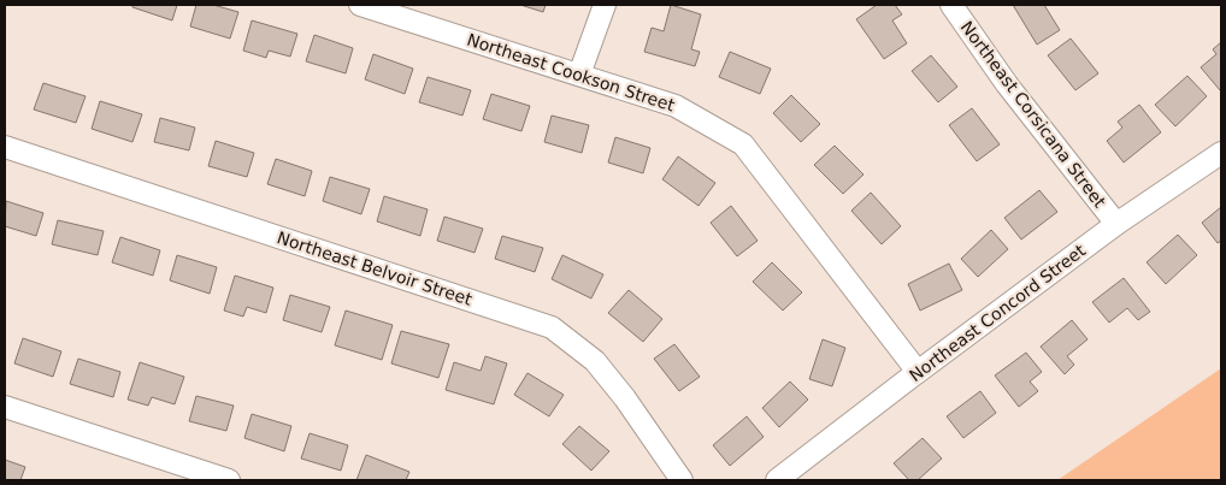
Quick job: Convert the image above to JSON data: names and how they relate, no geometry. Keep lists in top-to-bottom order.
{
  "streets": {
    "street": [
      "Northeast Cookson Street",
      "Northeast Corsicana Street",
      "Northeast Belvoir Street",
      "Northeast Concord Street"
    ]
  },
  "crossings": [
    ["Northeast Cookson Street", "Northeast Concord Street"],
    ["Northeast Corsicana Street", "Northeast Concord Street"]
  ]
}
